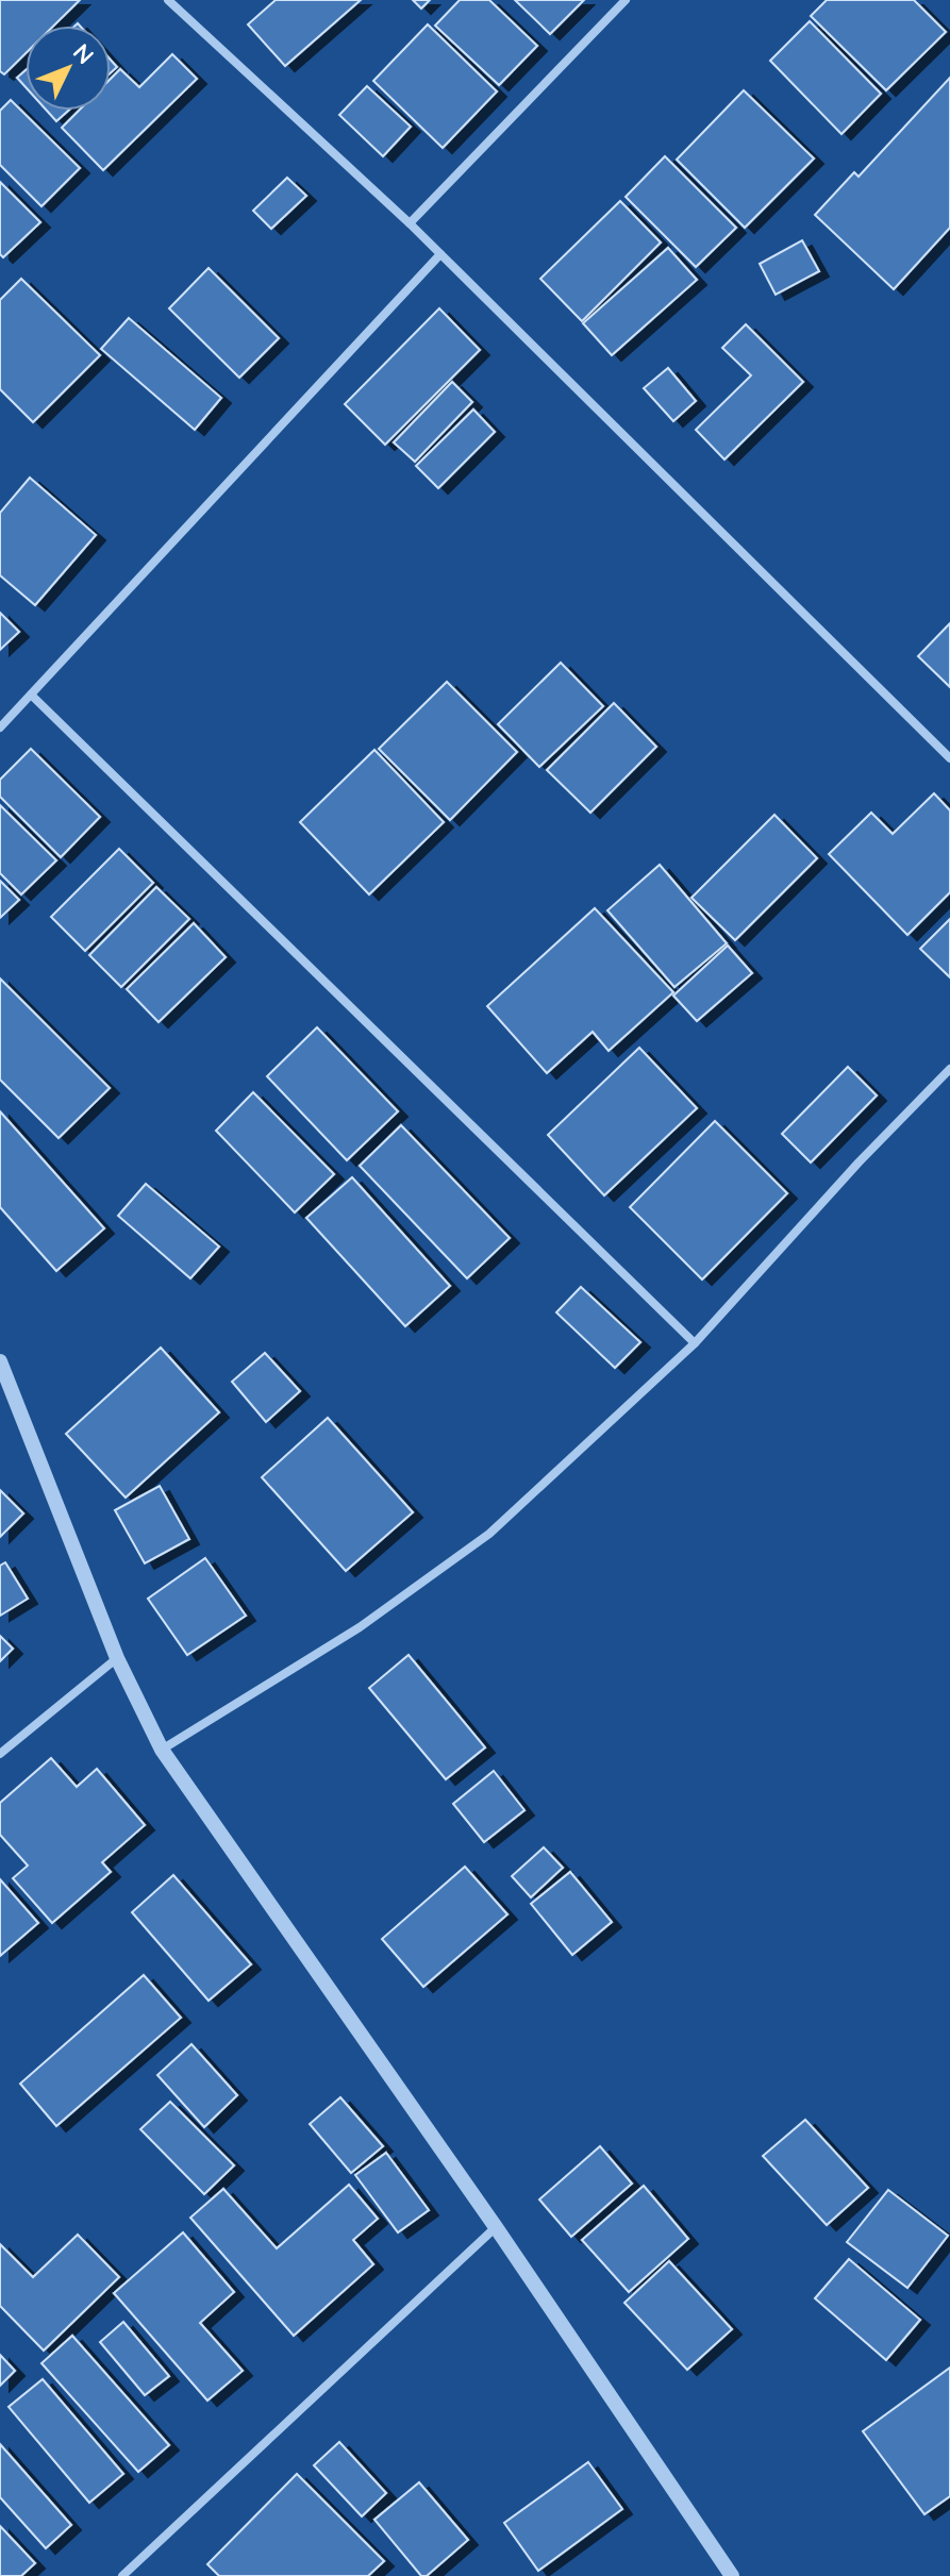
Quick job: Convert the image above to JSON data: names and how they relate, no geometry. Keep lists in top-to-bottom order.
{
  "north": "top right"
}
